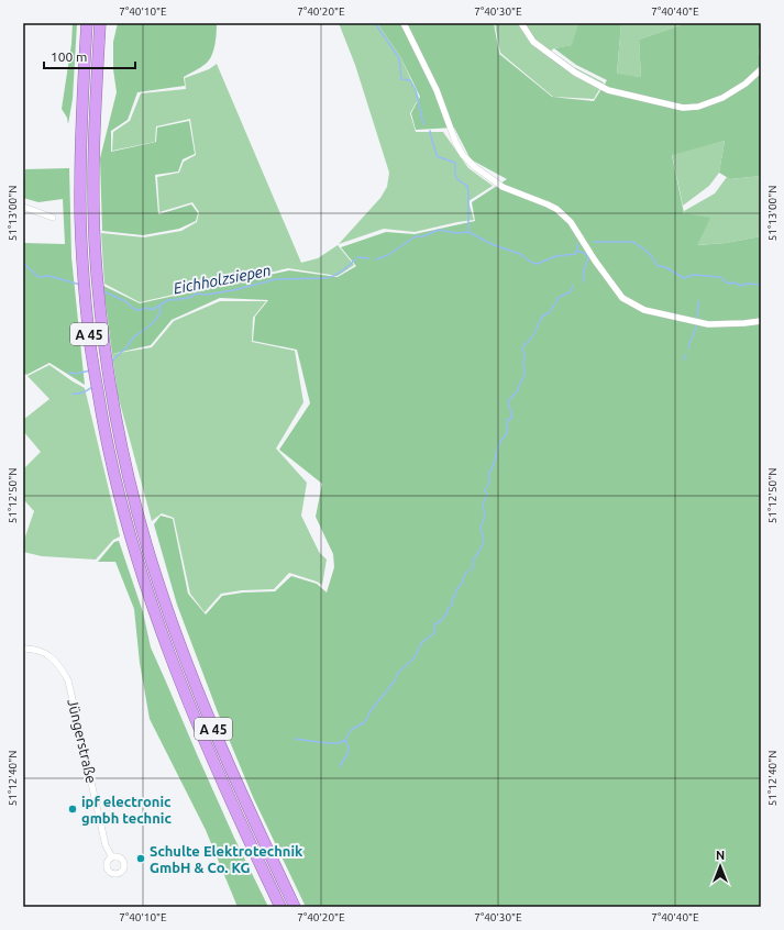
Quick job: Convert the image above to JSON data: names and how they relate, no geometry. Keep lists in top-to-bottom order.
{
  "streets": {
    "highway": ["A 45"],
    "street": ["Jüngerstraße"]
  },
  "water": ["Eichholzsiepen"],
  "places": ["ipf electronic gmbh technic", "Schulte Elektrotechnik GmbH & Co. KG"],
  "scale_bar": "100 m",
  "north": "top",
  "coordinates": [
    "7°40'10\"E",
    "7°40'20\"E",
    "7°40'30\"E",
    "7°40'40\"E",
    "51°13'00\"N",
    "51°12'50\"N",
    "51°12'40\"N"
  ]
}
